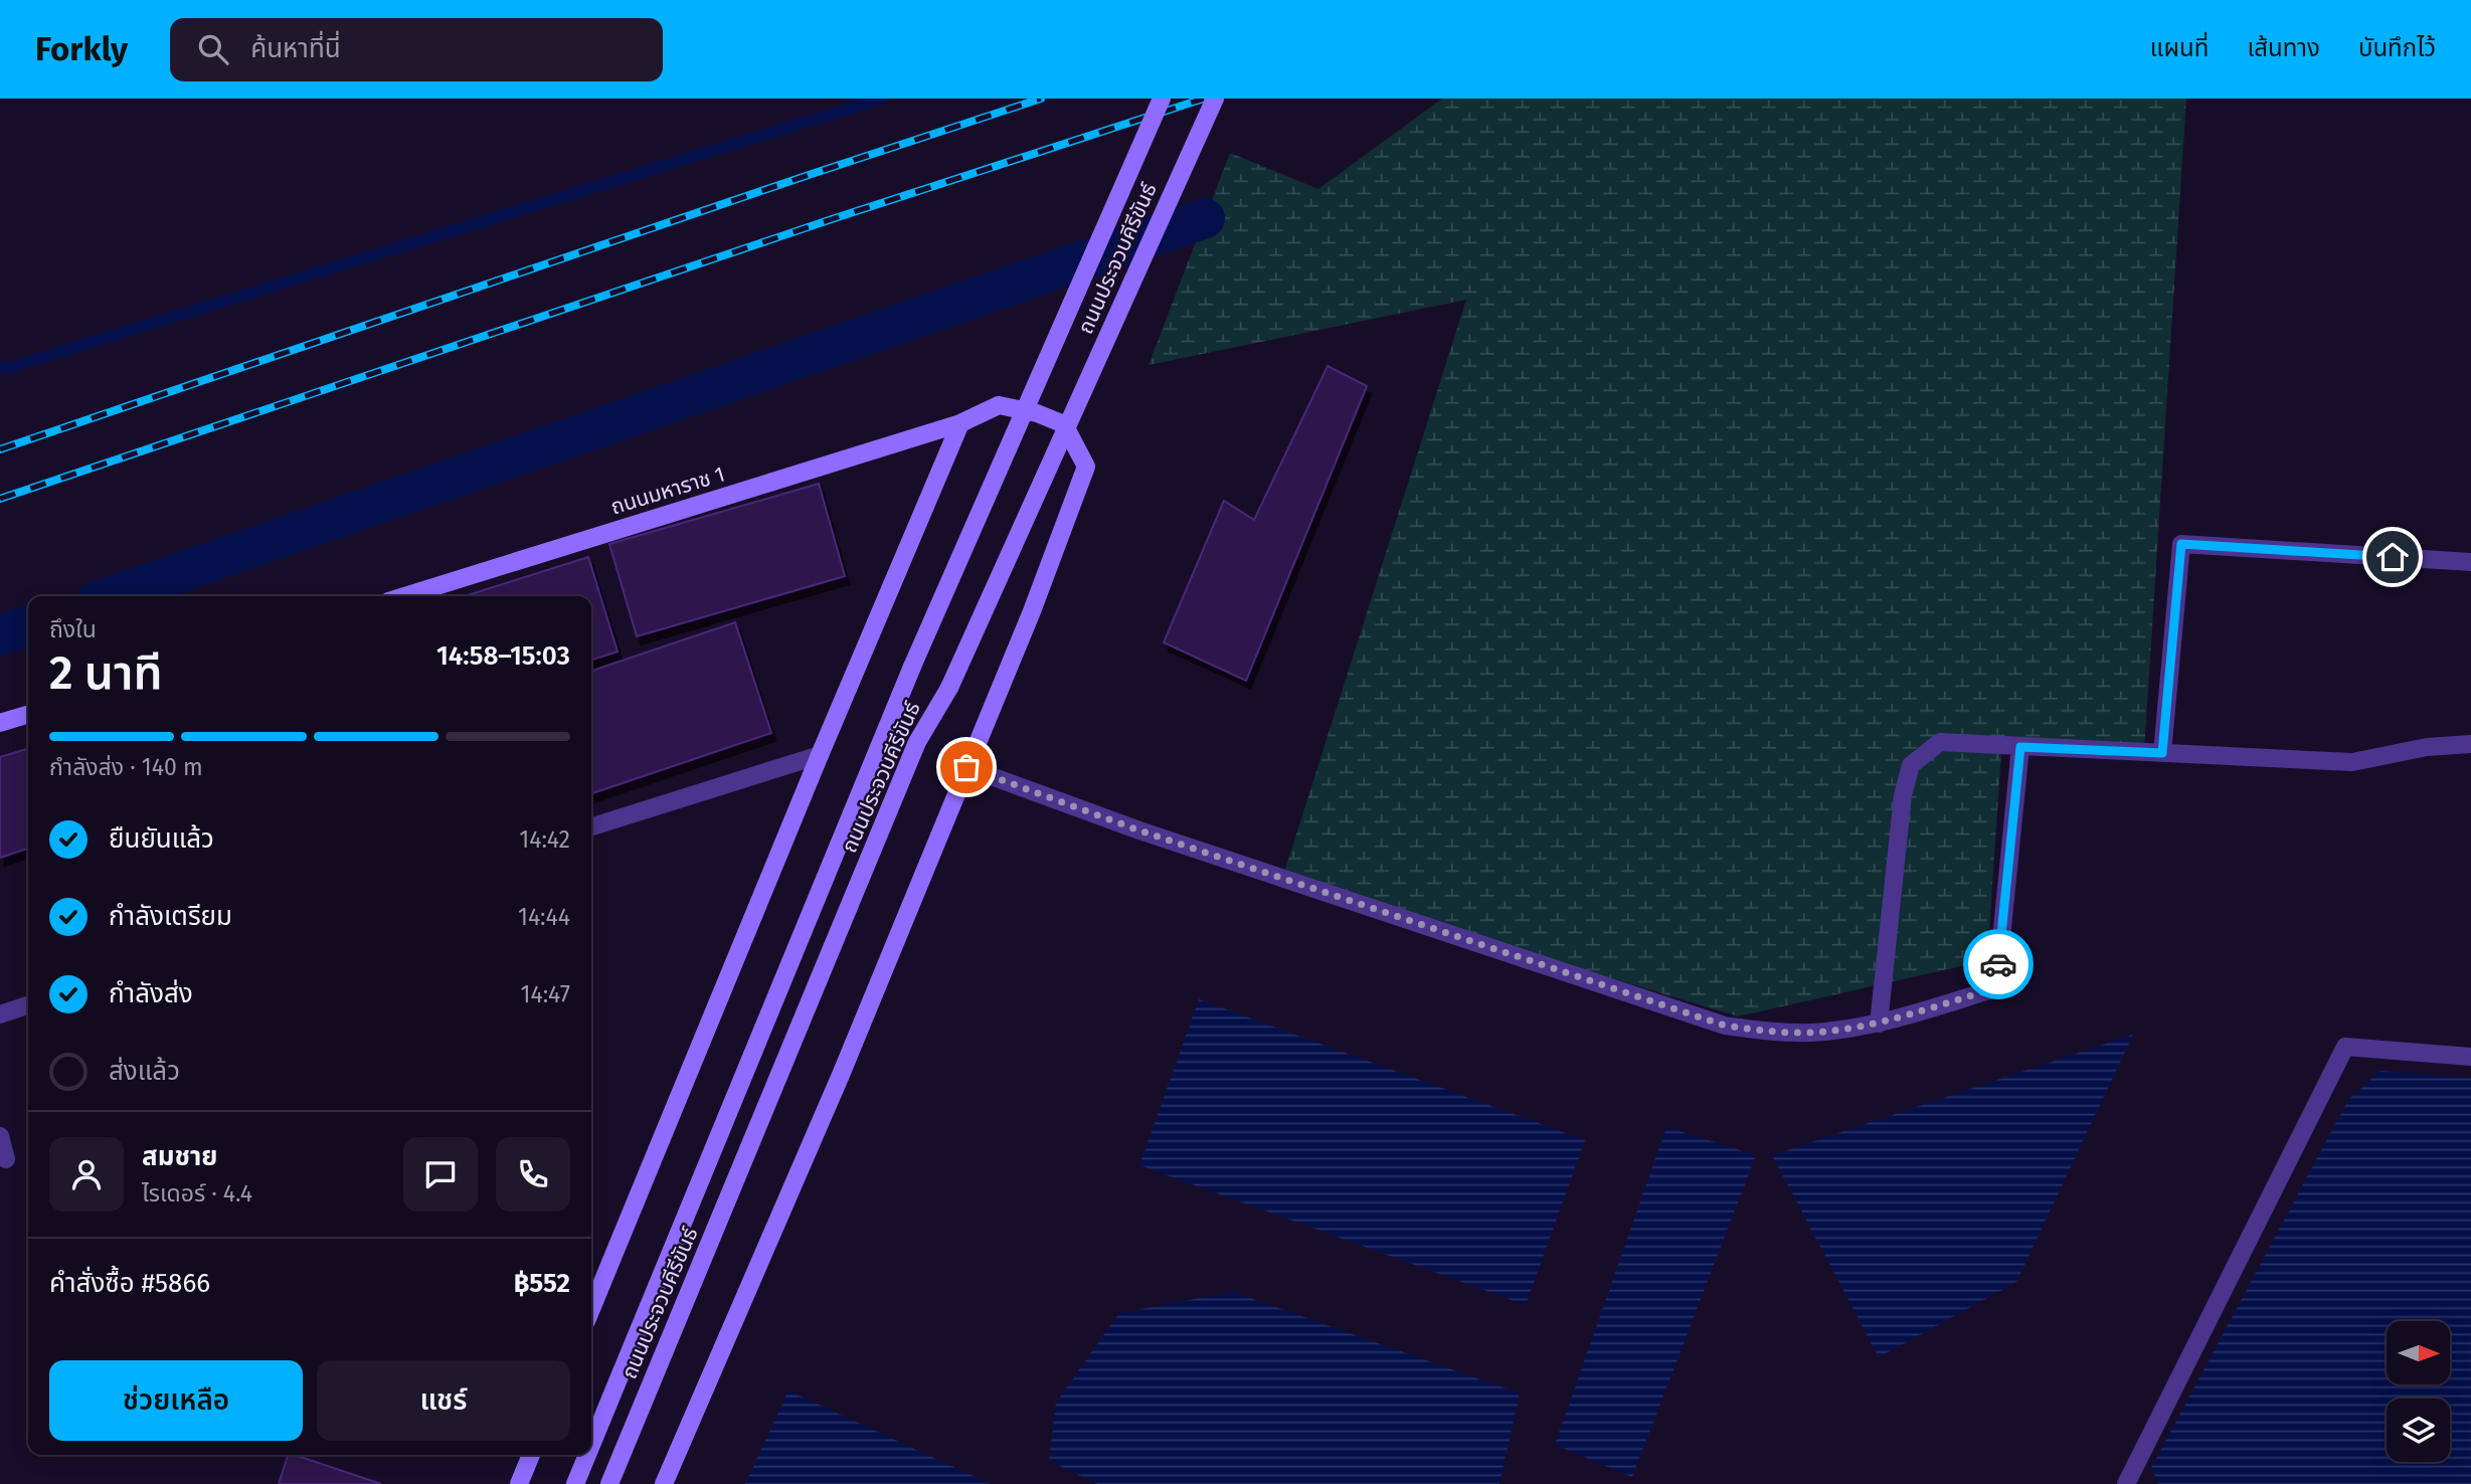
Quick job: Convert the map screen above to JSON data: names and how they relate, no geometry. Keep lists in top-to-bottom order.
{
  "streets": {
    "main road": ["ถนนประจวบคีรีขันธ์", "ถนนมหาราช 1"]
  },
  "north": "right",
  "page": {
    "header": "Forkly",
    "search": "ค้นหาที่นี่",
    "nav": ["แผนที่", "เส้นทาง", "บันทึกไว้"],
    "heading": ["2 นาที", "ถึงใน", "14:58–15:03"],
    "panel": [
      "สมชาย",
      "ไรเดอร์ · 4.4",
      "คำสั่งซื้อ #5866",
      "฿552"
    ],
    "bar": "กำลังส่ง · 140 m",
    "list": [
      ["ยืนยันแล้ว", "14:42"],
      ["กำลังเตรียม", "14:44"],
      ["กำลังส่ง", "14:47"],
      "ส่งแล้ว"
    ],
    "buttons": ["ช่วยเหลือ", "แชร์"]
  }
}
